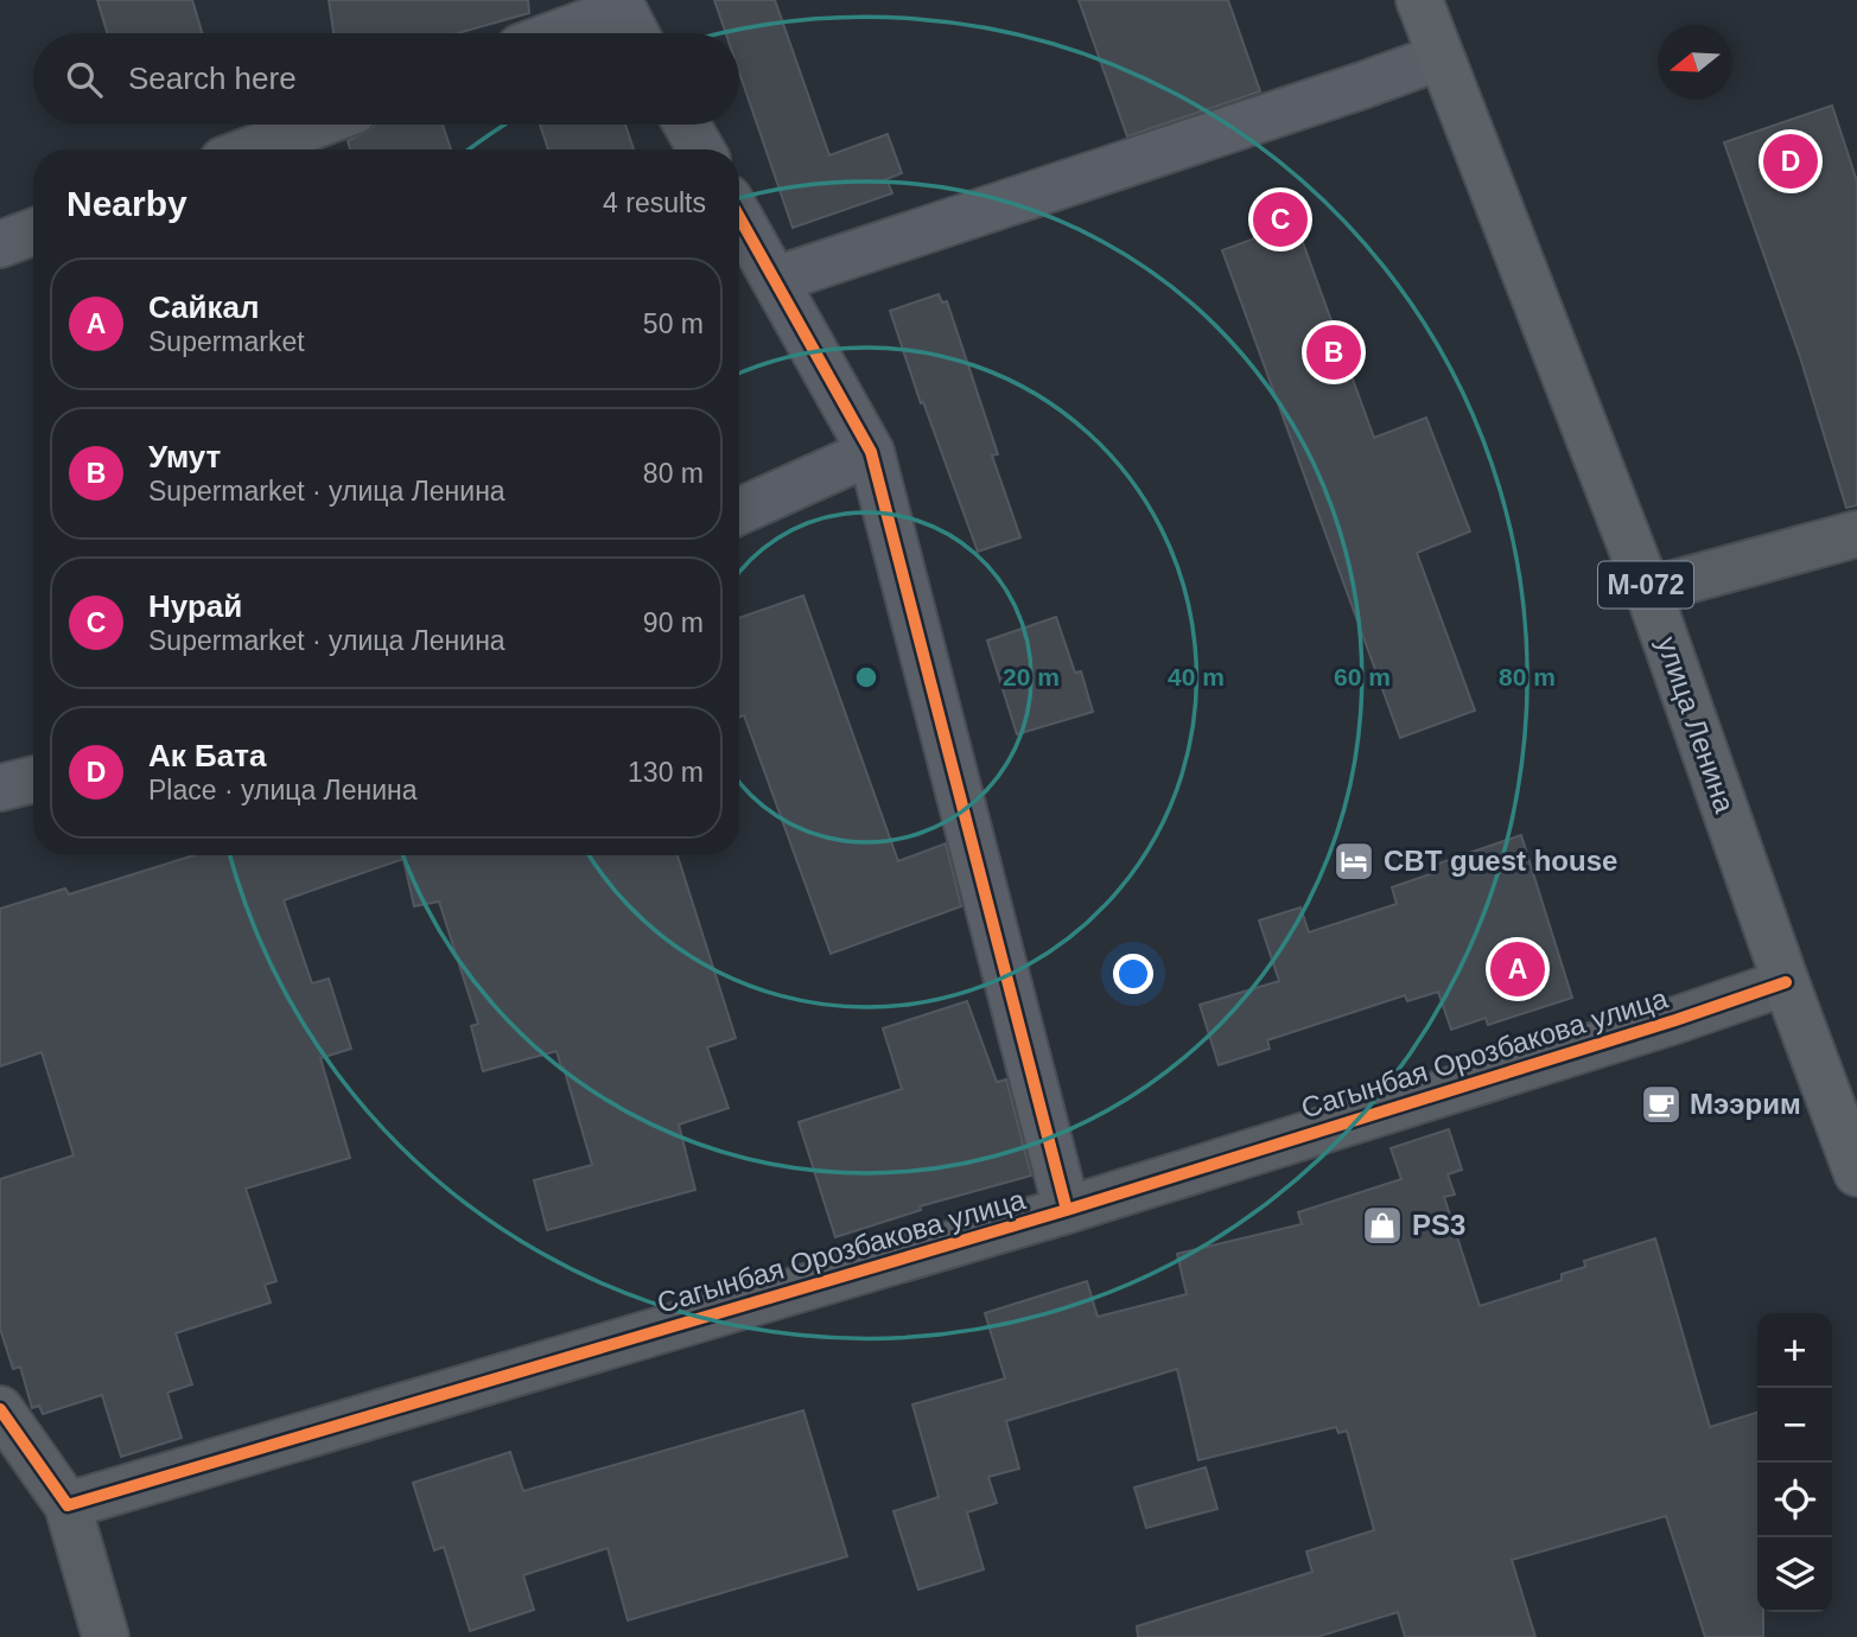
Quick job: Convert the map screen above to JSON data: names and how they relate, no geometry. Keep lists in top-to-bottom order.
{
  "streets": {
    "main road": ["М-072", "улица Ленина"],
    "street": ["Сагынбая Орозбакова улица"]
  },
  "crossings": [
    ["улица Ленина", "Сагынбая Орозбакова улица"]
  ],
  "places": {
    "hotel": ["CBT guest house"],
    "cafe": ["Мээрим"],
    "shop": ["PS3"]
  },
  "north": "left",
  "page": {
    "search": "Search here",
    "pins": [
      "D",
      "C",
      "B",
      "A"
    ],
    "heading": ["Nearby", "4 results"],
    "list": [
      {
        "mark": "A",
        "name": "Сайкал",
        "note": "Supermarket",
        "value": "50 m"
      },
      {
        "mark": "B",
        "name": "Умут",
        "note": "Supermarket · улица Ленина",
        "value": "80 m"
      },
      {
        "mark": "C",
        "name": "Нурай",
        "note": "Supermarket · улица Ленина",
        "value": "90 m"
      },
      {
        "mark": "D",
        "name": "Ак Бата",
        "note": "Place · улица Ленина",
        "value": "130 m"
      }
    ],
    "map_buttons": ["+", "−"]
  },
  "rings": [
    "20 m",
    "40 m",
    "60 m",
    "80 m"
  ]
}
